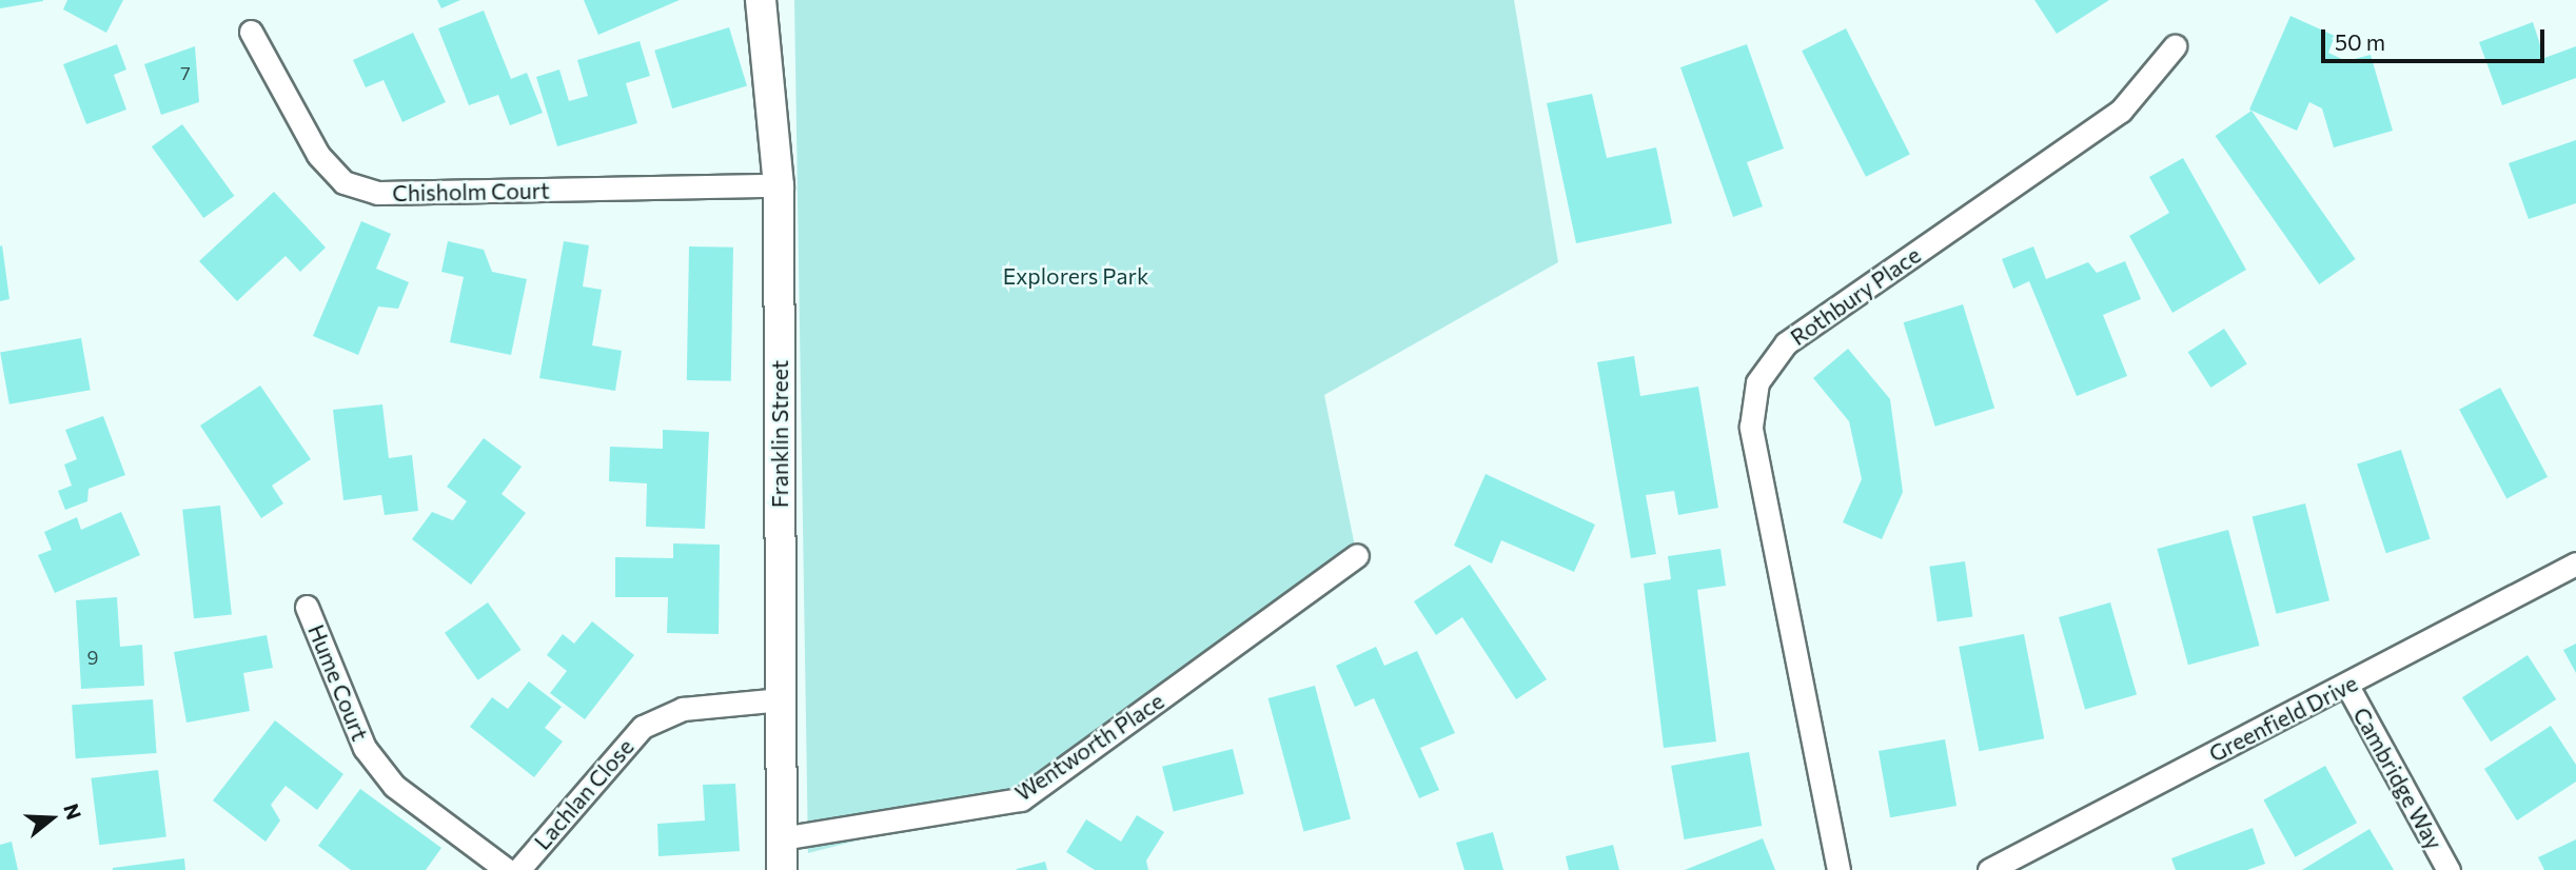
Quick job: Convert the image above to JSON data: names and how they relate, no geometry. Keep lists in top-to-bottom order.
{
  "streets": {
    "street": [
      "Chisholm Court",
      "Rothbury Place",
      "Franklin Street",
      "Hume Court",
      "Greenfield Drive",
      "Wentworth Place",
      "Cambridge Way",
      "Lachlan Close"
    ]
  },
  "crossings": [
    ["Chisholm Court", "Franklin Street"],
    ["Franklin Street", "Wentworth Place"],
    ["Franklin Street", "Lachlan Close"],
    ["Greenfield Drive", "Cambridge Way"]
  ],
  "parks": ["Explorers Park"],
  "house_numbers": ["7", "9"],
  "scale_bar": "50 m",
  "north": "right"
}
